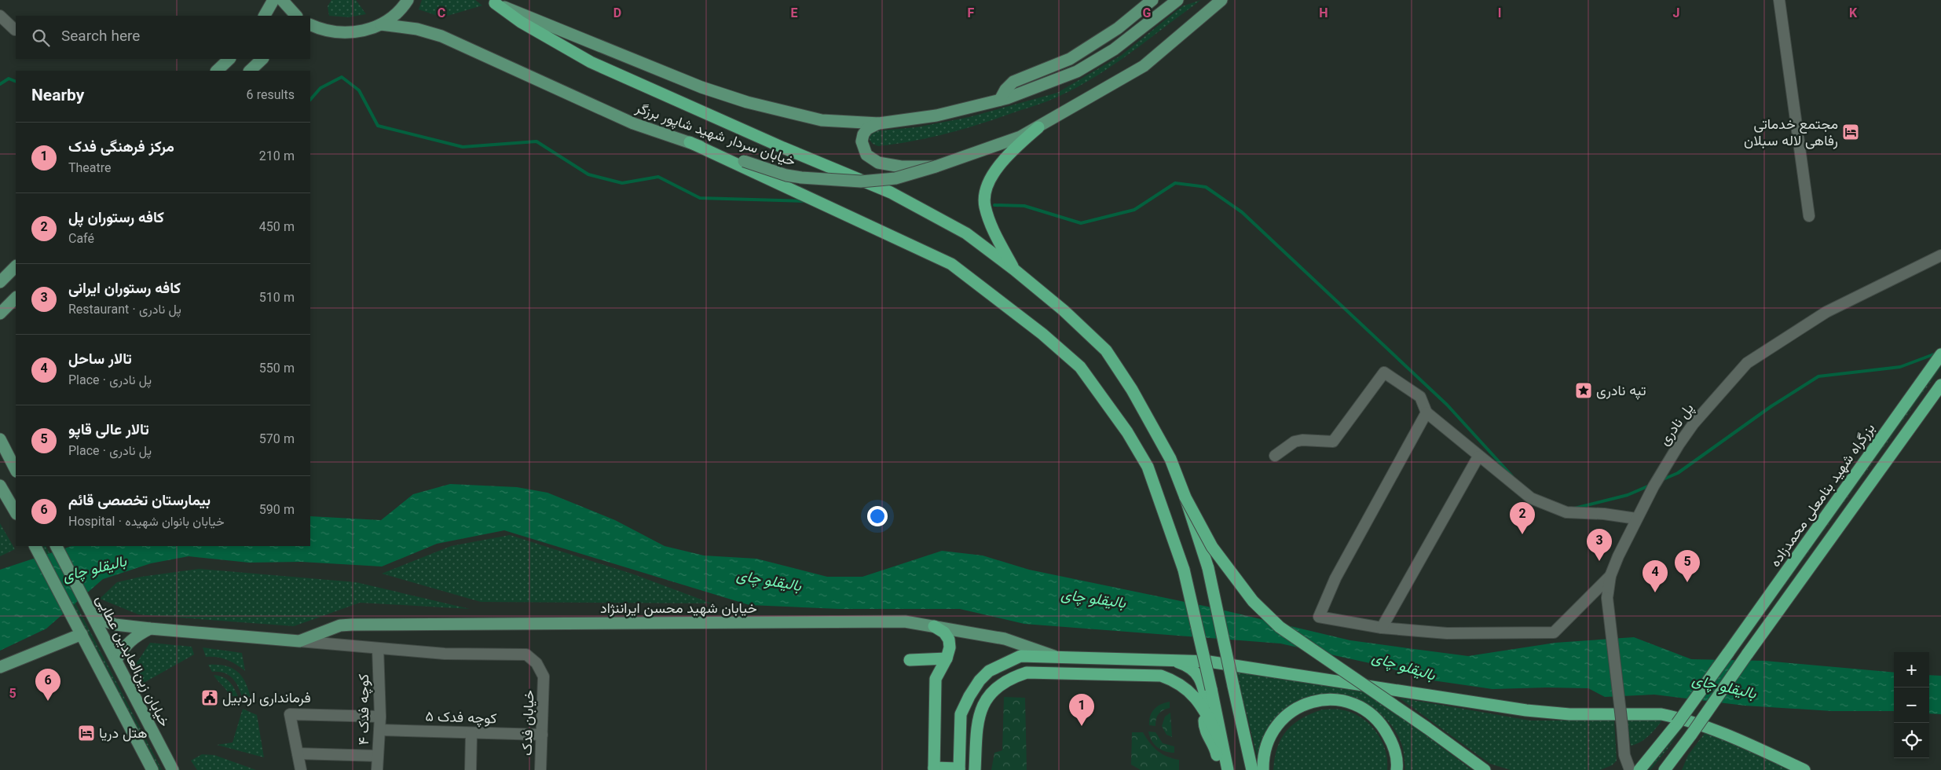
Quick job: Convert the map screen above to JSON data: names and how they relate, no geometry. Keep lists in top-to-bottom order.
{
  "streets": {
    "highway": ["بزرگراه شهید بنامعلی محمدزاده"],
    "main road": ["خیابان سردار شهید شاپور برزگر", "خیابان شهید محسن ایراننژاد", "خیابان زین‌العابدین عطایی"],
    "street": [
      "پل نادری",
      "کوچه فدک ۴",
      "کوچه فدک ۵",
      "خیابان فدک"
    ]
  },
  "crossings": [
    ["خیابان شهید محسن ایراننژاد", "خیابان زین‌العابدین عطایی"],
    ["خیابان شهید محسن ایراننژاد", "کوچه فدک ۴"],
    ["خیابان شهید محسن ایراننژاد", "خیابان فدک"],
    ["کوچه فدک ۴", "کوچه فدک ۵"],
    ["کوچه فدک ۵", "خیابان فدک"]
  ],
  "water": ["بالیقلو چای"],
  "places": {
    "hotel": ["مجتمع خدماتی رفاهی لاله سبلان", "هتل دریا"],
    "place": ["تپه نادری"],
    "public building": ["فرمانداری اردبیل"]
  },
  "page": {
    "search": "Search here",
    "heading": ["Nearby", "6 results"],
    "list": [
      {
        "mark": "1",
        "name": "مرکز فرهنگی فدک",
        "note": "Theatre",
        "value": "210 m"
      },
      {
        "mark": "2",
        "name": "کافه رستوران پل",
        "note": "Café",
        "value": "450 m"
      },
      {
        "mark": "3",
        "name": "کافه رستوران ایرانی",
        "note": "Restaurant · پل نادری",
        "value": "510 m"
      },
      {
        "mark": "4",
        "name": "تالار ساحل",
        "note": "Place · پل نادری",
        "value": "550 m"
      },
      {
        "mark": "5",
        "name": "تالار عالی قاپو",
        "note": "Place · پل نادری",
        "value": "570 m"
      },
      {
        "mark": "6",
        "name": "بیمارستان تخصصی قائم",
        "note": "Hospital · خیابان بانوان شهیده",
        "value": "590 m"
      }
    ],
    "pins": [
      "2",
      "3",
      "5",
      "4",
      "6",
      "1"
    ],
    "map_buttons": ["+", "−"]
  },
  "grid": {
    "columns": [
      "C",
      "D",
      "E",
      "F",
      "G",
      "H",
      "I",
      "J",
      "K"
    ],
    "rows": ["5"]
  }
}
